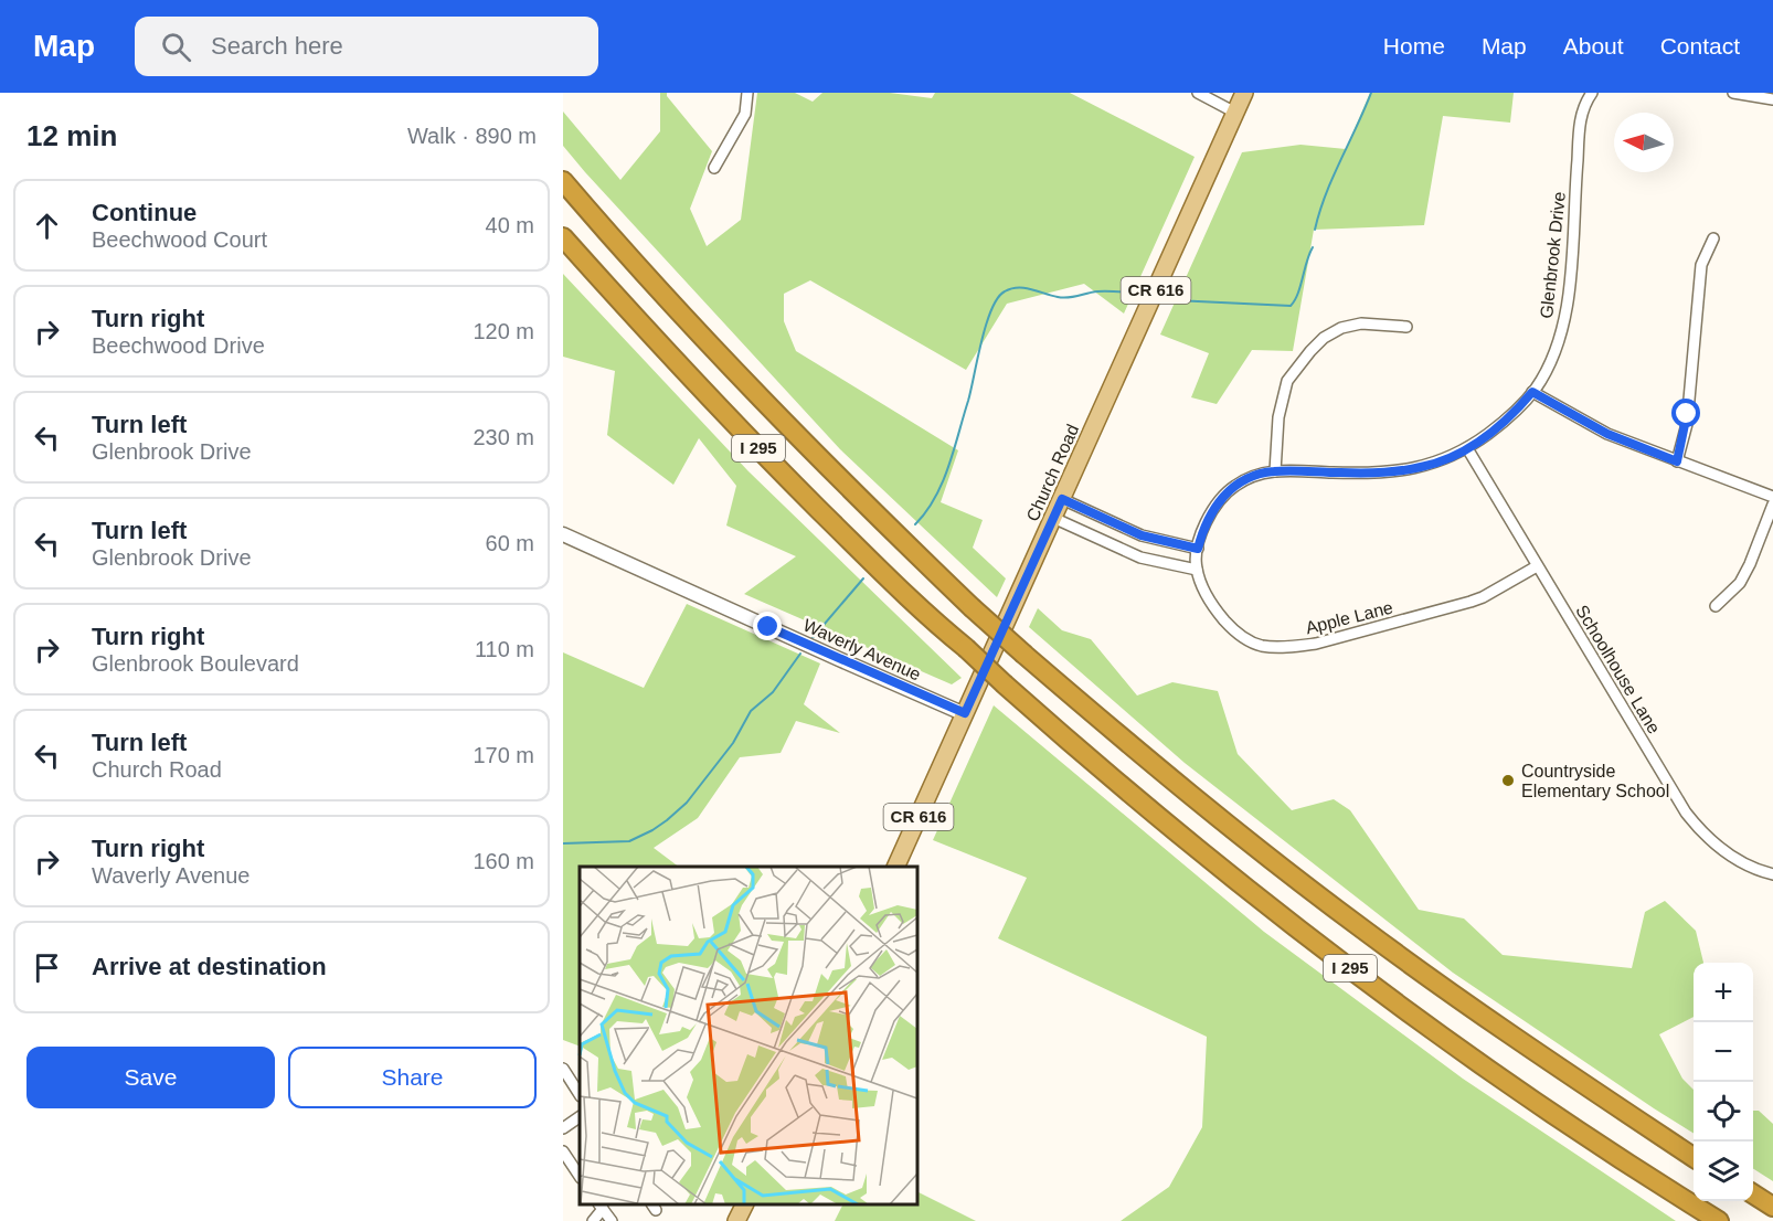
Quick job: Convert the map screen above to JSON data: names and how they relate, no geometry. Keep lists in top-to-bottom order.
{
  "streets": {
    "highway": ["I 295"],
    "main road": ["CR 616", "Church Road"],
    "street": [
      "Glenbrook Drive",
      "Apple Lane",
      "Waverly Avenue",
      "Schoolhouse Lane"
    ]
  },
  "crossings": [
    ["Glenbrook Drive", "Apple Lane"],
    ["Glenbrook Drive", "Schoolhouse Lane"],
    ["Church Road", "Waverly Avenue"],
    ["Apple Lane", "Schoolhouse Lane"]
  ],
  "places": ["Countryside Elementary School"],
  "north": "left",
  "page": {
    "header": "Map",
    "search": "Search here",
    "nav": [
      "Home",
      "Map",
      "About",
      "Contact"
    ],
    "heading": ["12 min", "Walk · 890 m"],
    "list": [
      ["Continue", "Beechwood Court", "40 m"],
      ["Turn right", "Beechwood Drive", "120 m"],
      ["Turn left", "Glenbrook Drive", "230 m"],
      ["Turn left", "Glenbrook Drive", "60 m"],
      ["Turn right", "Glenbrook Boulevard", "110 m"],
      ["Turn left", "Church Road", "170 m"],
      ["Turn right", "Waverly Avenue", "160 m"],
      "Arrive at destination"
    ],
    "map_buttons": ["+", "−"],
    "buttons": ["Save", "Share"]
  }
}
